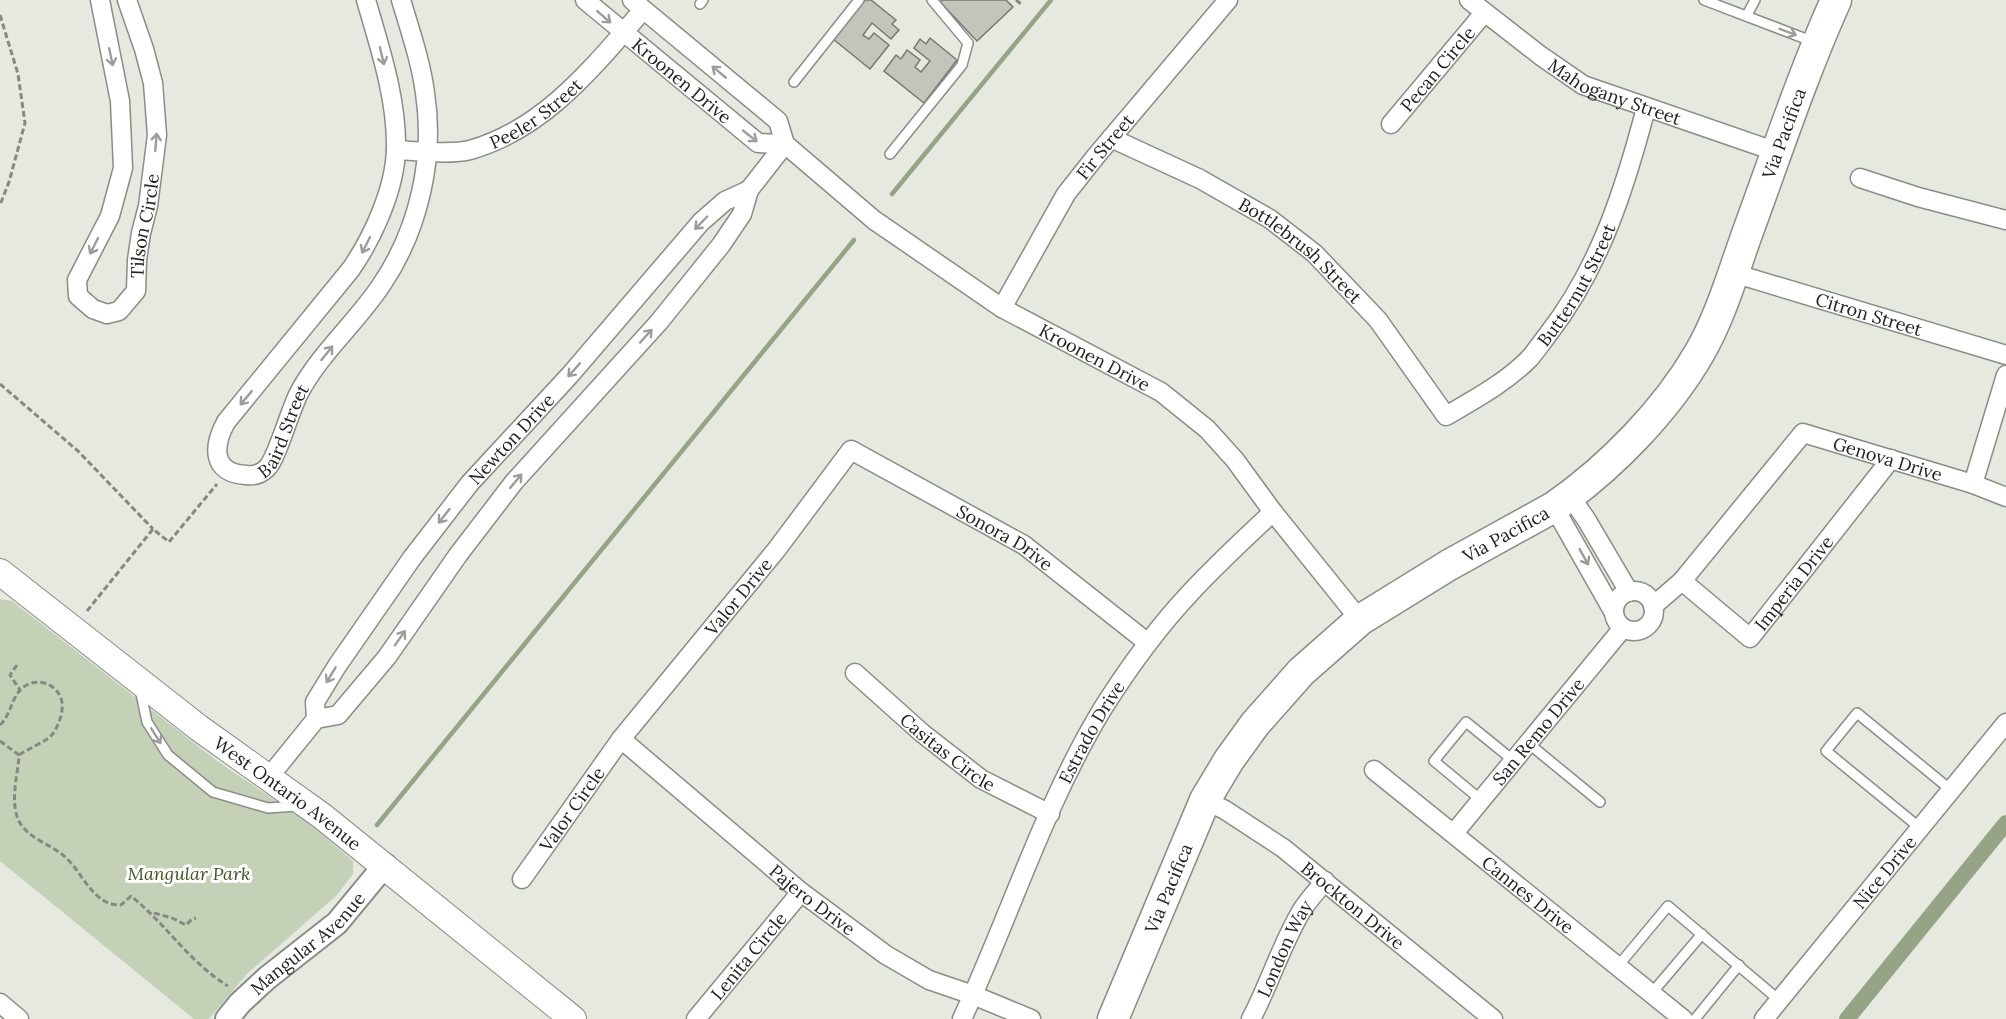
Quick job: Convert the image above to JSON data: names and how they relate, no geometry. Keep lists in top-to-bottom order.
{
  "streets": {
    "main road": ["Via Pacifica", "West Ontario Avenue"],
    "street": [
      "Pecan Circle",
      "Kroonen Drive",
      "Mahogany Street",
      "Peeler Street",
      "Fir Street",
      "Tilson Circle",
      "Bottlebrush Street",
      "Butternut Street",
      "Citron Street",
      "Baird Street",
      "Newton Drive",
      "Genova Drive",
      "Sonora Drive",
      "Imperia Drive",
      "Valor Drive",
      "San Remo Drive",
      "Estrado Drive",
      "Casitas Circle",
      "Valor Circle",
      "Nice Drive",
      "Cannes Drive",
      "Pajero Drive",
      "Brockton Drive",
      "Mangular Avenue",
      "London Way",
      "Lenita Circle"
    ]
  },
  "crossings": [
    ["Pecan Circle", "Mahogany Street"],
    ["Kroonen Drive", "Peeler Street"],
    ["Kroonen Drive", "Via Pacifica"],
    ["Kroonen Drive", "Fir Street"],
    ["Kroonen Drive", "Newton Drive"],
    ["Kroonen Drive", "Estrado Drive"],
    ["Mahogany Street", "Via Pacifica"],
    ["Mahogany Street", "Butternut Street"],
    ["Peeler Street", "Baird Street"],
    ["Via Pacifica", "Citron Street"],
    ["Via Pacifica", "Brockton Drive"],
    ["Fir Street", "Bottlebrush Street"],
    ["Bottlebrush Street", "Butternut Street"],
    ["Newton Drive", "West Ontario Avenue"],
    ["Genova Drive", "Imperia Drive"],
    ["Sonora Drive", "Valor Drive"],
    ["Sonora Drive", "Estrado Drive"],
    ["Valor Drive", "Valor Circle"],
    ["Valor Drive", "Pajero Drive"],
    ["San Remo Drive", "Cannes Drive"],
    ["Estrado Drive", "Casitas Circle"],
    ["Estrado Drive", "Pajero Drive"],
    ["West Ontario Avenue", "Mangular Avenue"],
    ["Valor Circle", "Pajero Drive"],
    ["Pajero Drive", "Lenita Circle"],
    ["Brockton Drive", "London Way"]
  ],
  "parks": ["Mangular Park"]
}
